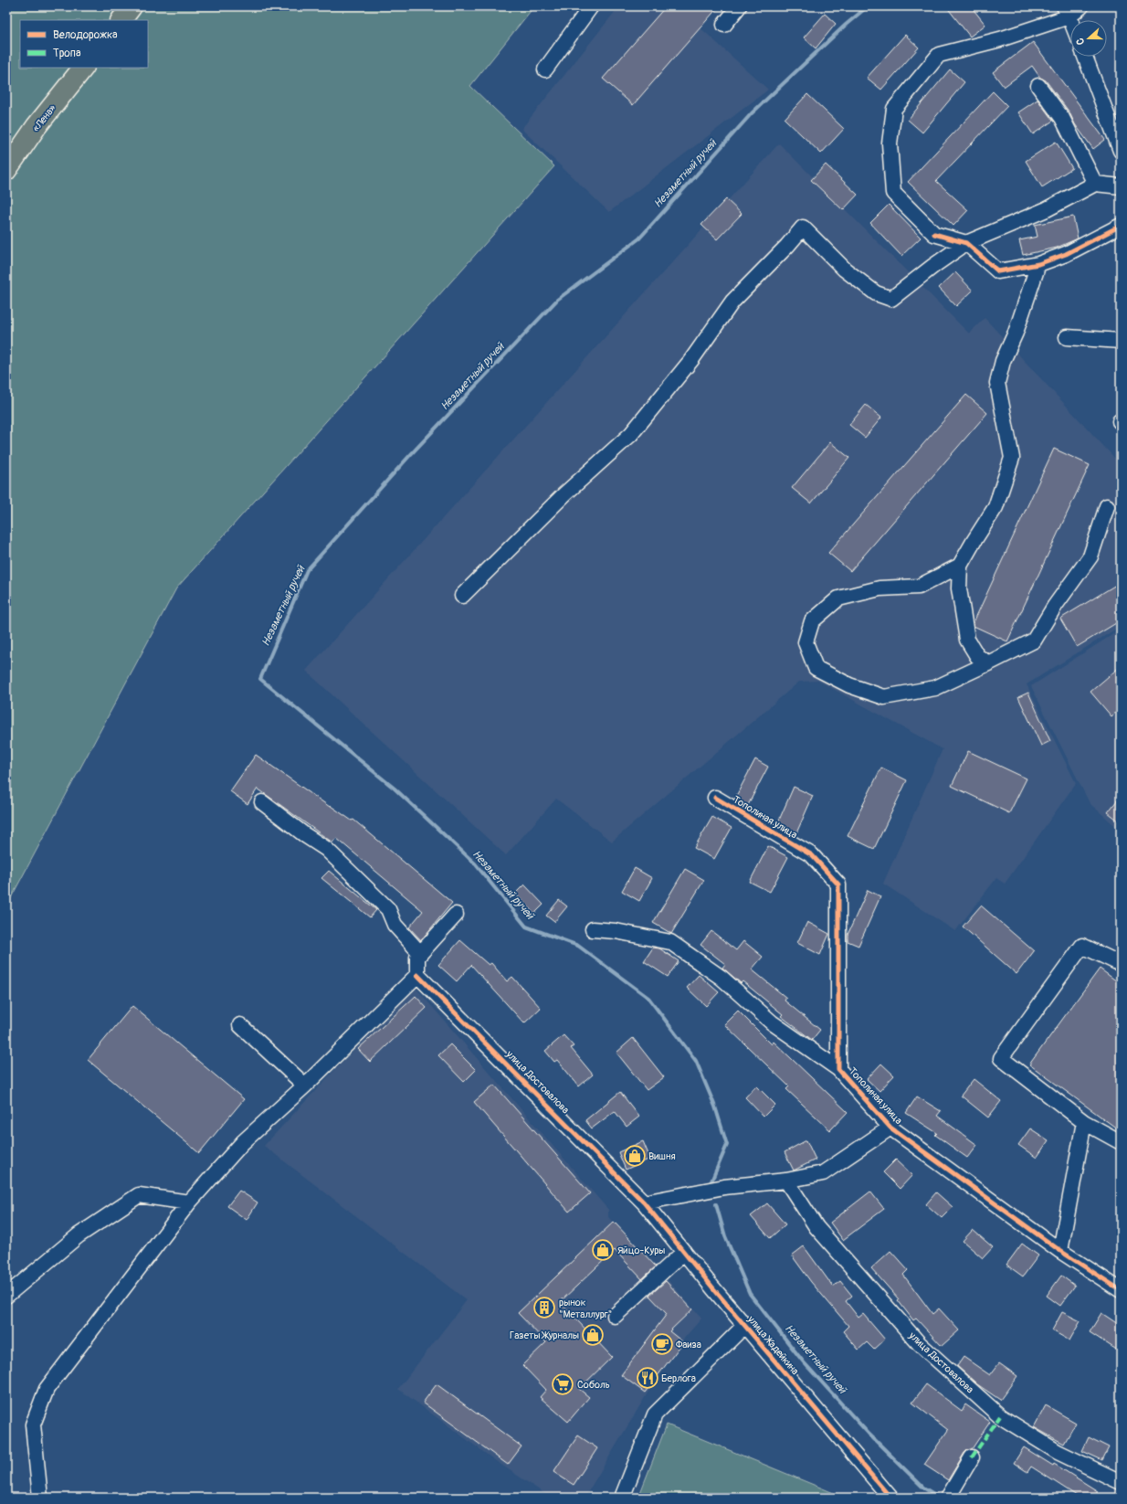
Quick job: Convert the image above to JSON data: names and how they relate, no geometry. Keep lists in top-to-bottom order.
{
  "streets": {
    "highway": ["«Лена»"],
    "street": ["Тополиная улица", "улица Достовалова", "улица Жадейкина"]
  },
  "crossings": [
    ["улица Достовалова", "улица Жадейкина"]
  ],
  "water": ["Незаметный ручей"],
  "places": {
    "shop": ["Вишня", "Яйцо-Куры", "Газеты Журналы"],
    "building": ["рынок \"Металлург\""],
    "cafe": ["Фаиза"],
    "restaurant": ["Берлога"],
    "supermarket": ["Соболь"]
  },
  "legend": ["Велодорожка", "Тропа"],
  "north": "left"
}
